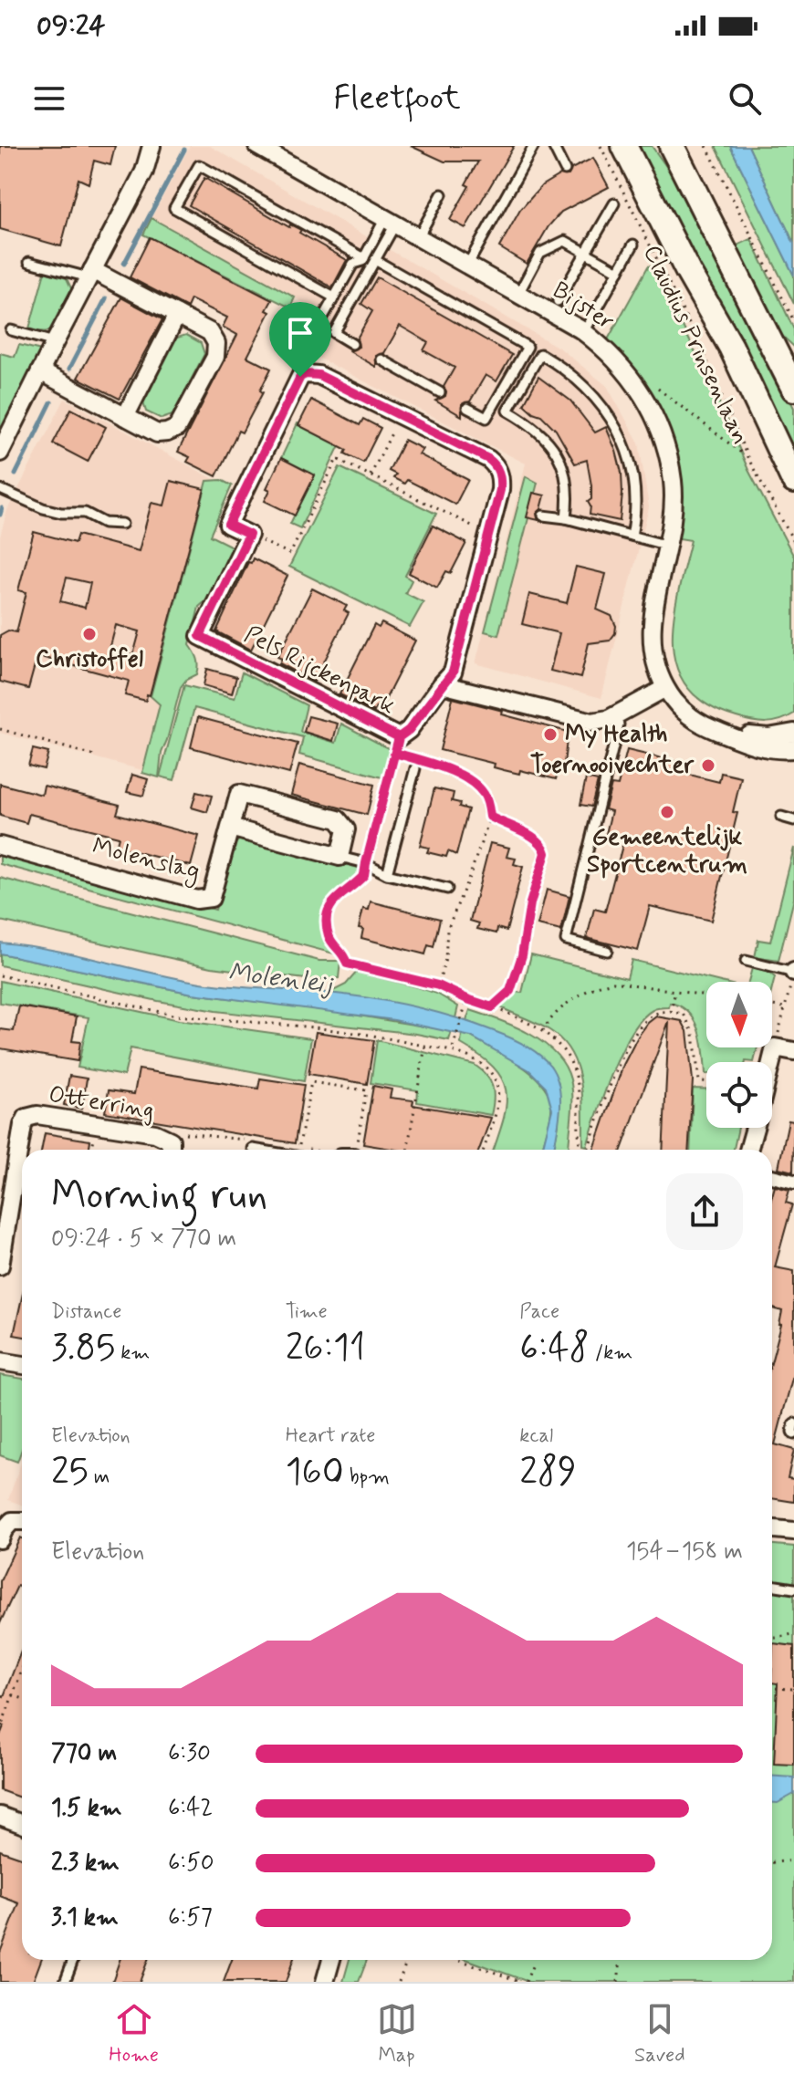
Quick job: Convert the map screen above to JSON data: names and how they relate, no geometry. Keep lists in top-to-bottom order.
{
  "streets": {
    "main road": ["Claudius Prinsenlaan"],
    "street": [
      "Bijster",
      "Pels Rijckenpark",
      "Molenslag",
      "Otterring"
    ]
  },
  "water": ["Molenleij"],
  "places": [
    "Christoffel",
    "My Health",
    "Toernooivechter",
    "Gemeentelijk Sportcentrum"
  ],
  "north": "bottom",
  "page": {
    "status": "09:24",
    "header": "Fleetfoot",
    "heading": ["Morning run", "09:24 · 5 × 770 m"],
    "stats": [
      ["Distance", "3.85 km"],
      ["Time", "26:11"],
      ["Pace", "6:48 /km"],
      ["Elevation", "25 m"],
      ["Heart rate", "160 bpm"],
      ["kcal", "289"]
    ],
    "chart": ["Elevation", "154–158 m"],
    "list": [
      {
        "name": "770 m",
        "note": "6:30"
      },
      {
        "name": "1.5 km",
        "note": "6:42"
      },
      {
        "name": "2.3 km",
        "note": "6:50"
      },
      {
        "name": "3.1 km",
        "note": "6:57"
      }
    ],
    "tabs": ["Home", "Map", "Saved"]
  }
}
